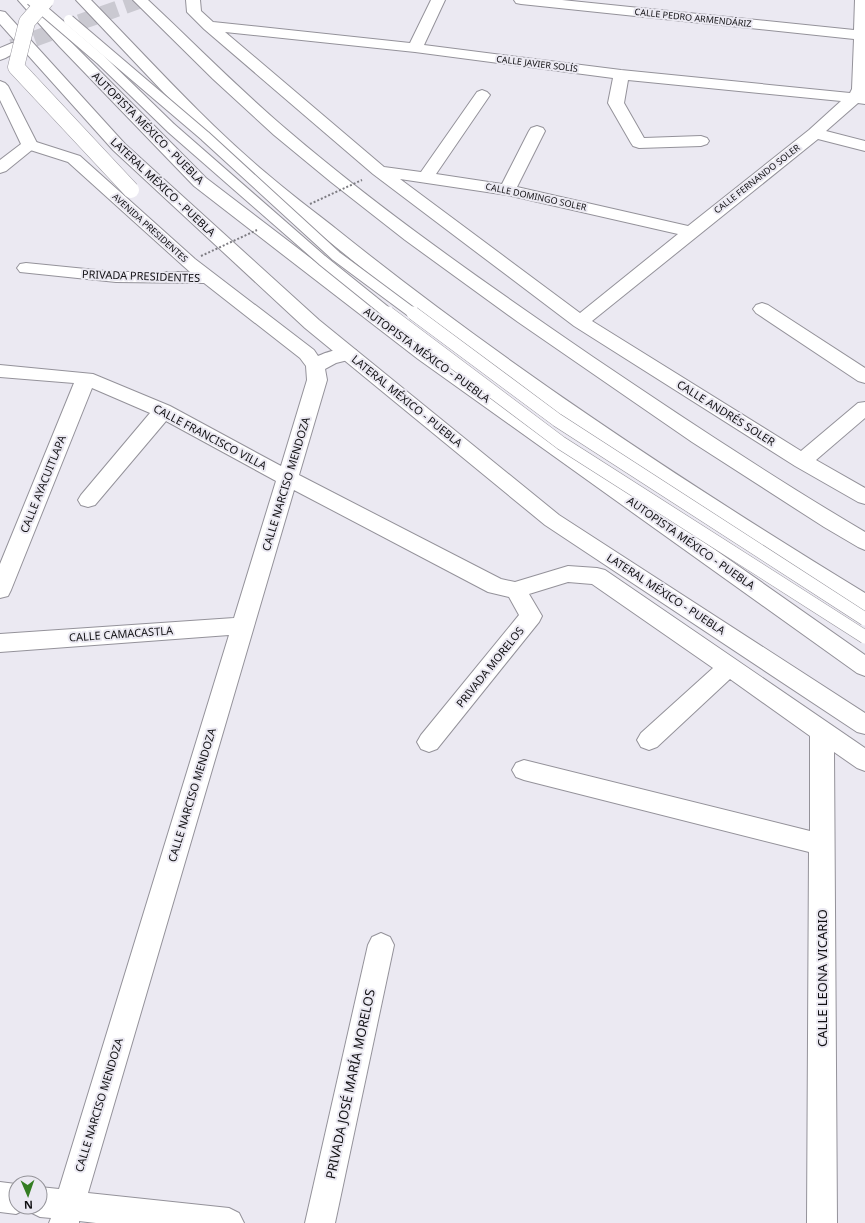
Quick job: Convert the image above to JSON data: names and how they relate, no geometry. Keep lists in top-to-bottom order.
{
  "streets": {
    "main road": [
      "CALLE PEDRO ARMENDÁRIZ",
      "CALLE JAVIER SOLÍS",
      "AUTOPISTA MÉXICO - PUEBLA",
      "CALLE FERNANDO SOLER",
      "LATERAL MÉXICO - PUEBLA",
      "CALLE DOMINGO SOLER",
      "AVENIDA PRESIDENTES",
      "PRIVADA PRESIDENTES",
      "CALLE ANDRÉS SOLER",
      "CALLE FRANCISCO VILLA",
      "CALLE AYACUITLAPA",
      "CALLE NARCISO MENDOZA",
      "CALLE CAMACASTLA",
      "PRIVADA MORELOS",
      "CALLE LEONA VICARIO",
      "PRIVADA JOSÉ MARÍA MORELOS"
    ]
  },
  "crossings": [
    ["CALLE PEDRO ARMENDÁRIZ", "CALLE FERNANDO SOLER"],
    ["CALLE JAVIER SOLÍS", "CALLE FERNANDO SOLER"],
    ["CALLE JAVIER SOLÍS", "CALLE ANDRÉS SOLER"],
    ["CALLE FERNANDO SOLER", "CALLE DOMINGO SOLER"],
    ["CALLE FERNANDO SOLER", "CALLE ANDRÉS SOLER"],
    ["CALLE DOMINGO SOLER", "CALLE ANDRÉS SOLER"],
    ["AVENIDA PRESIDENTES", "PRIVADA PRESIDENTES"],
    ["AVENIDA PRESIDENTES", "CALLE NARCISO MENDOZA"],
    ["CALLE FRANCISCO VILLA", "CALLE AYACUITLAPA"],
    ["CALLE FRANCISCO VILLA", "CALLE NARCISO MENDOZA"],
    ["CALLE FRANCISCO VILLA", "PRIVADA MORELOS"],
    ["CALLE NARCISO MENDOZA", "CALLE CAMACASTLA"]
  ],
  "north": "bottom"
}
